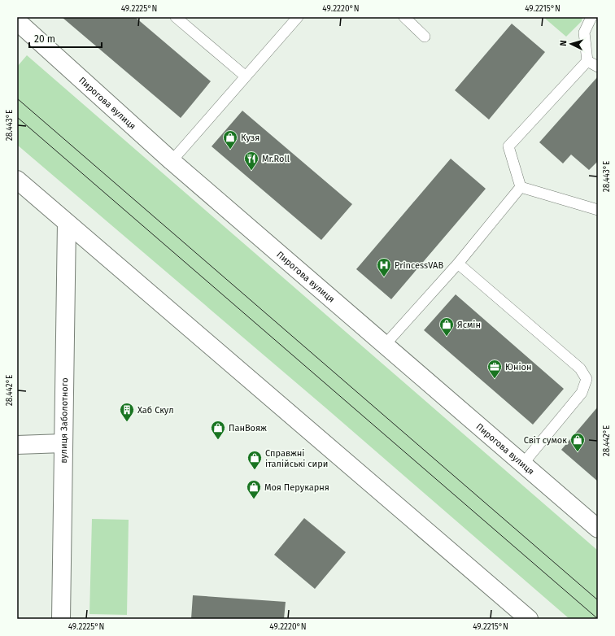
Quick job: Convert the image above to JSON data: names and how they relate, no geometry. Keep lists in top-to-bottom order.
{
  "streets": {
    "street": ["Пирогова вулиця", "вулиця Заболотного"]
  },
  "places": {
    "shop": [
      "Кузя",
      "Ясмін",
      "ПанВояж",
      "Світ сумок",
      "Справжні італійські сири",
      "Моя Перукарня"
    ],
    "restaurant": ["Mr.Roll"],
    "hospital": ["PrincessVAB"],
    "office": ["Юніон"],
    "building": ["Хаб Скул"]
  },
  "scale_bar": "20 m",
  "north": "left",
  "coordinates": [
    "49.2225°N",
    "49.2220°N",
    "49.2215°N",
    "28.443°E",
    "28.442°E"
  ]
}
